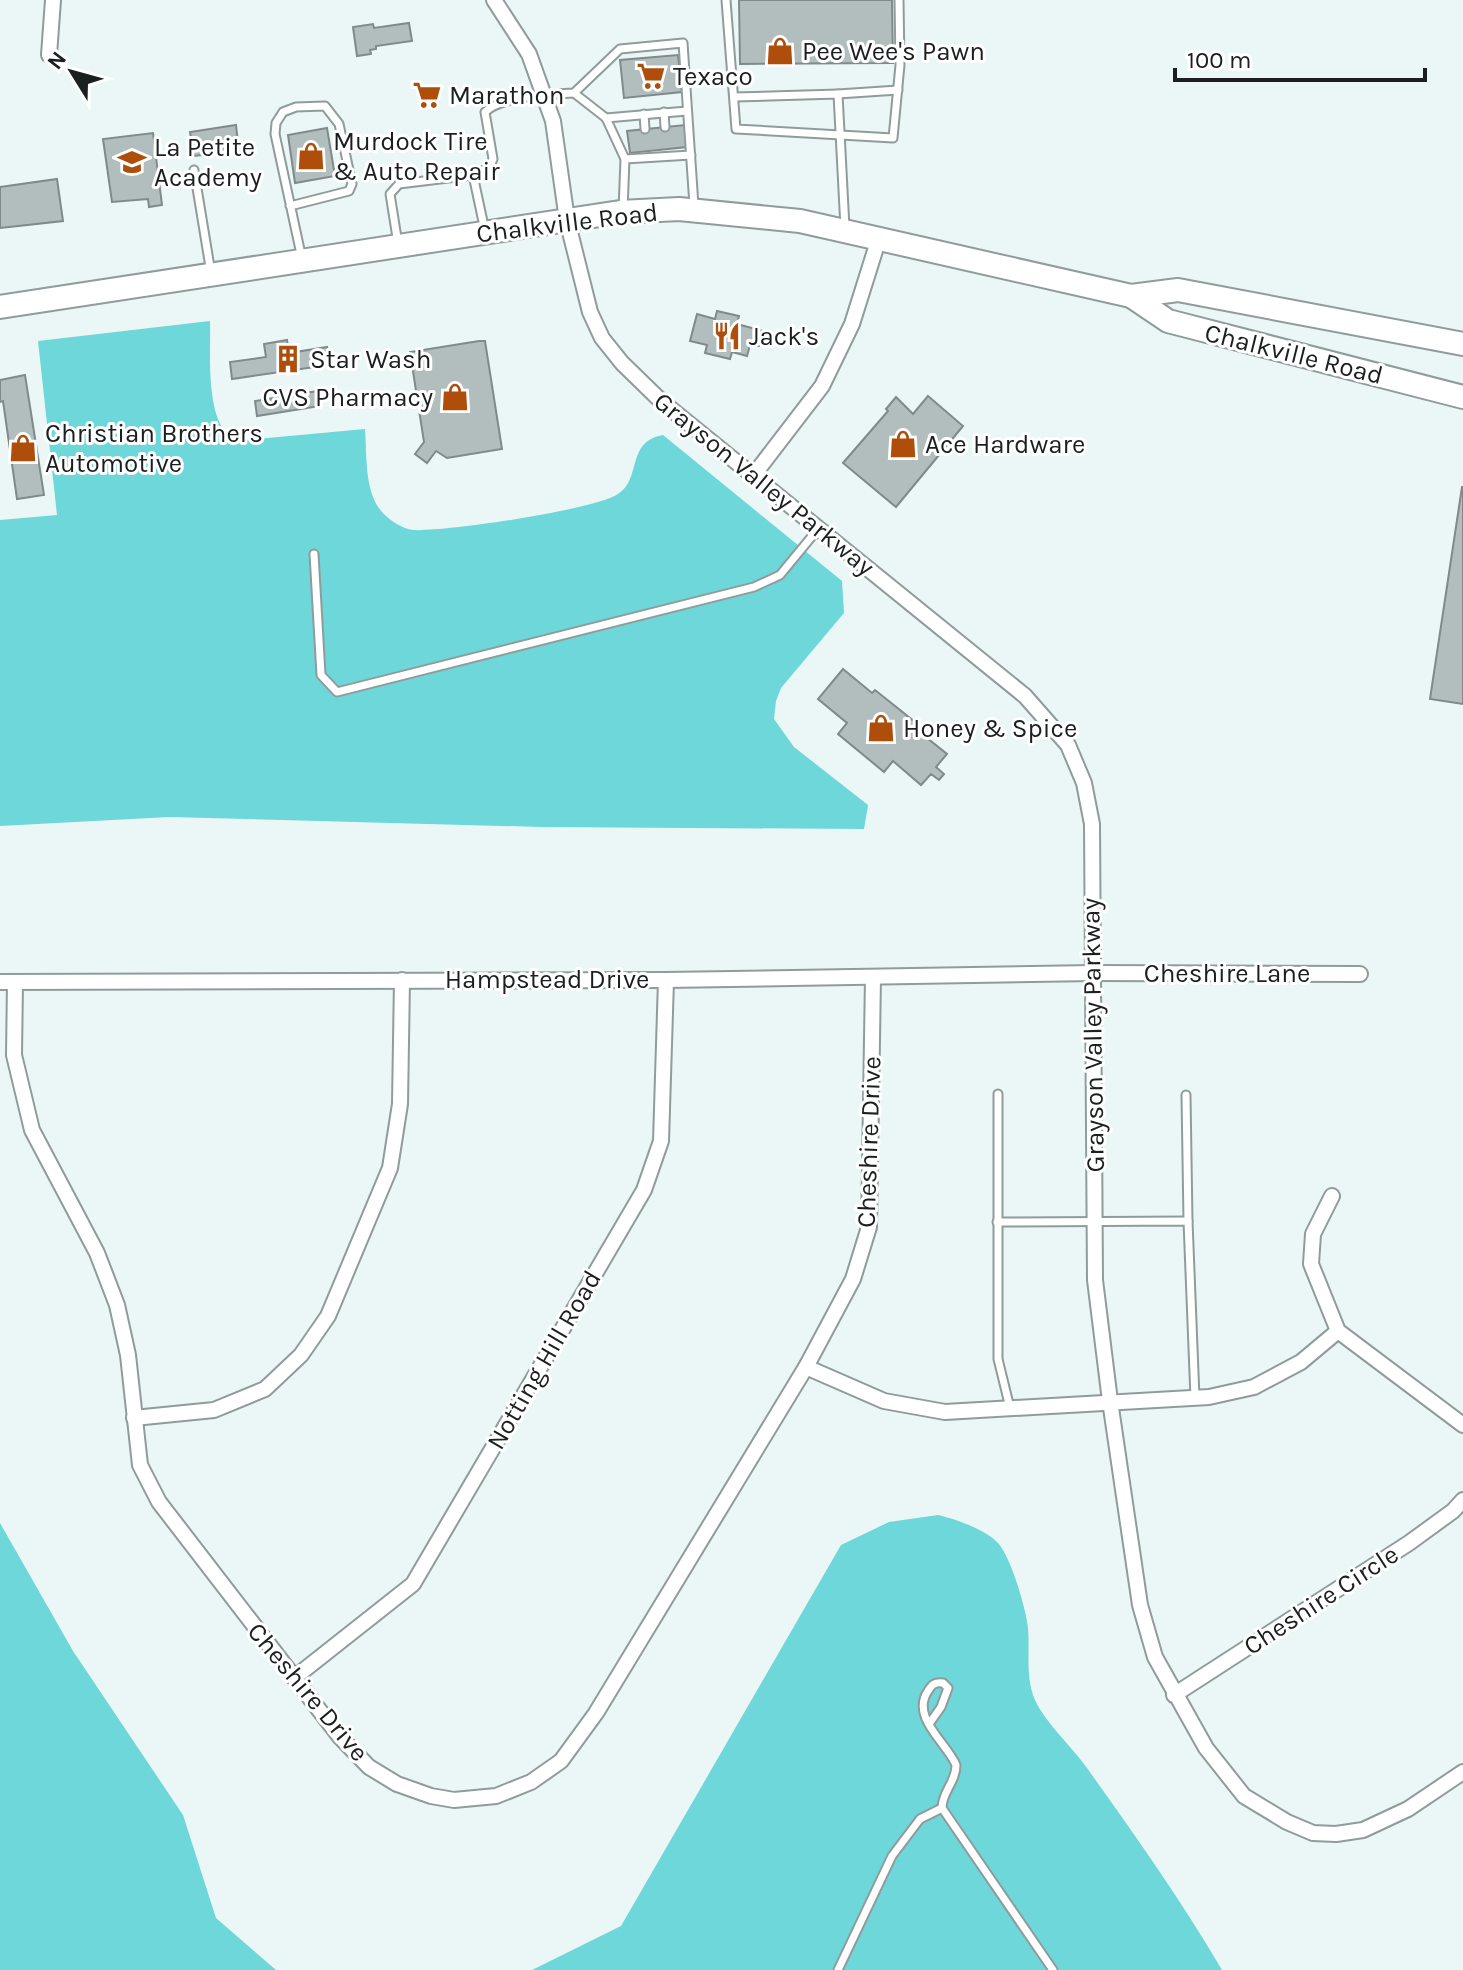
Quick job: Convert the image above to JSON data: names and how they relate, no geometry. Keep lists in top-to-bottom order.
{
  "streets": {
    "main road": ["Chalkville Road"],
    "street": [
      "Grayson Valley Parkway",
      "Cheshire Lane",
      "Hampstead Drive",
      "Cheshire Drive",
      "Notting Hill Road",
      "Cheshire Circle"
    ]
  },
  "crossings": [
    ["Chalkville Road", "Grayson Valley Parkway"],
    ["Grayson Valley Parkway", "Cheshire Lane"],
    ["Grayson Valley Parkway", "Hampstead Drive"],
    ["Grayson Valley Parkway", "Cheshire Circle"],
    ["Cheshire Lane", "Hampstead Drive"],
    ["Hampstead Drive", "Cheshire Drive"],
    ["Hampstead Drive", "Notting Hill Road"],
    ["Cheshire Drive", "Notting Hill Road"]
  ],
  "places": {
    "shop": [
      "Pee Wee's Pawn",
      "Murdock Tire & Auto Repair",
      "CVS Pharmacy",
      "Ace Hardware",
      "Christian Brothers Automotive",
      "Honey & Spice"
    ],
    "supermarket": ["Texaco", "Marathon"],
    "school or university": ["La Petite Academy"],
    "restaurant": ["Jack's"],
    "building": ["Star Wash"]
  },
  "scale_bar": "100 m",
  "north": "top left"
}
